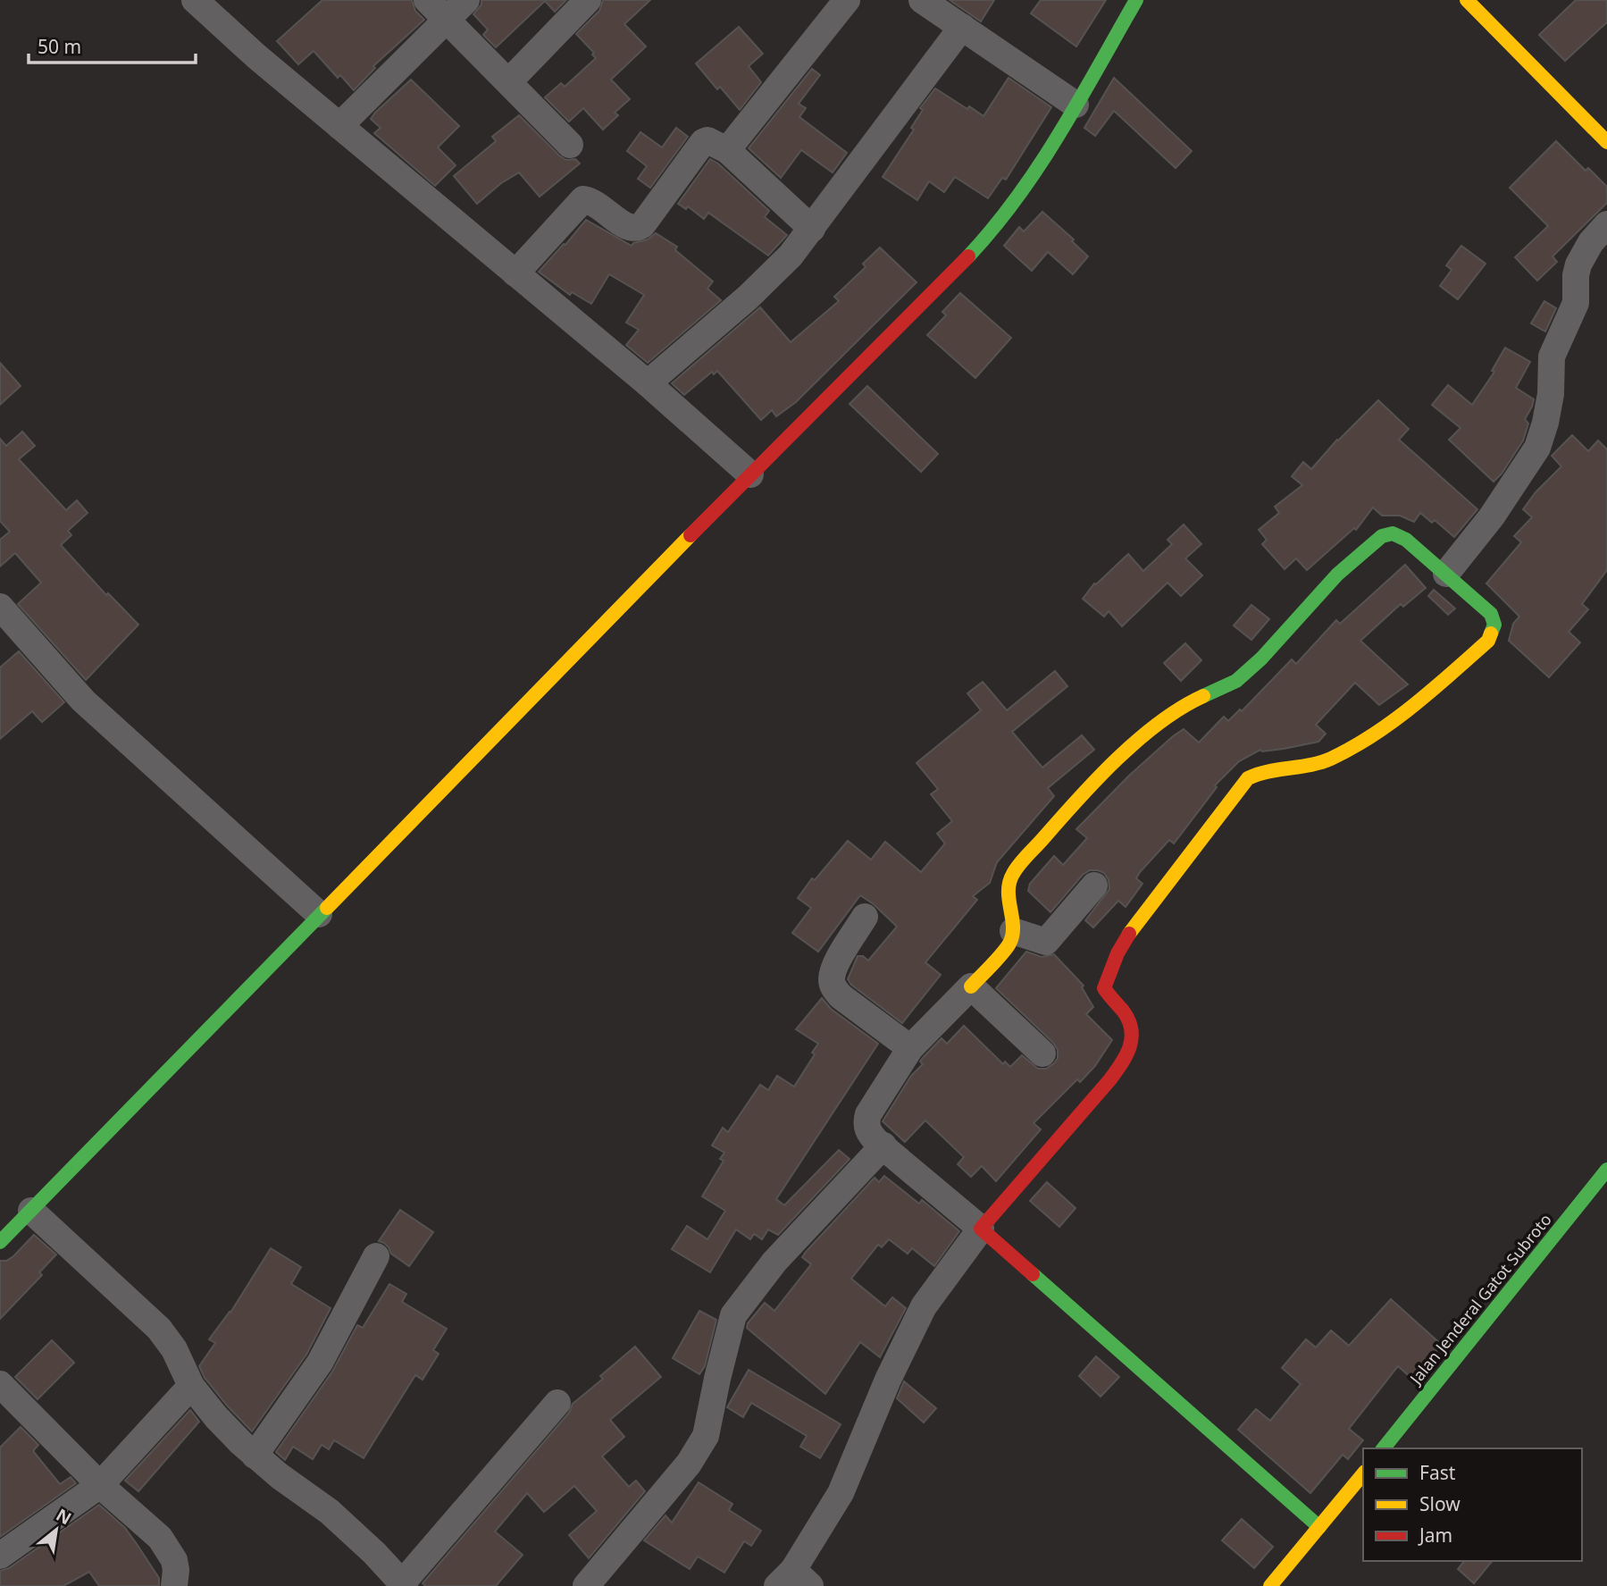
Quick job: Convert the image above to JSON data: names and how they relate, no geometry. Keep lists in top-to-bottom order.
{
  "streets": {
    "street": ["Jalan Jenderal Gatot Subroto"]
  },
  "legend": ["Fast", "Slow", "Jam"],
  "scale_bar": "50 m",
  "north": "top right"
}
